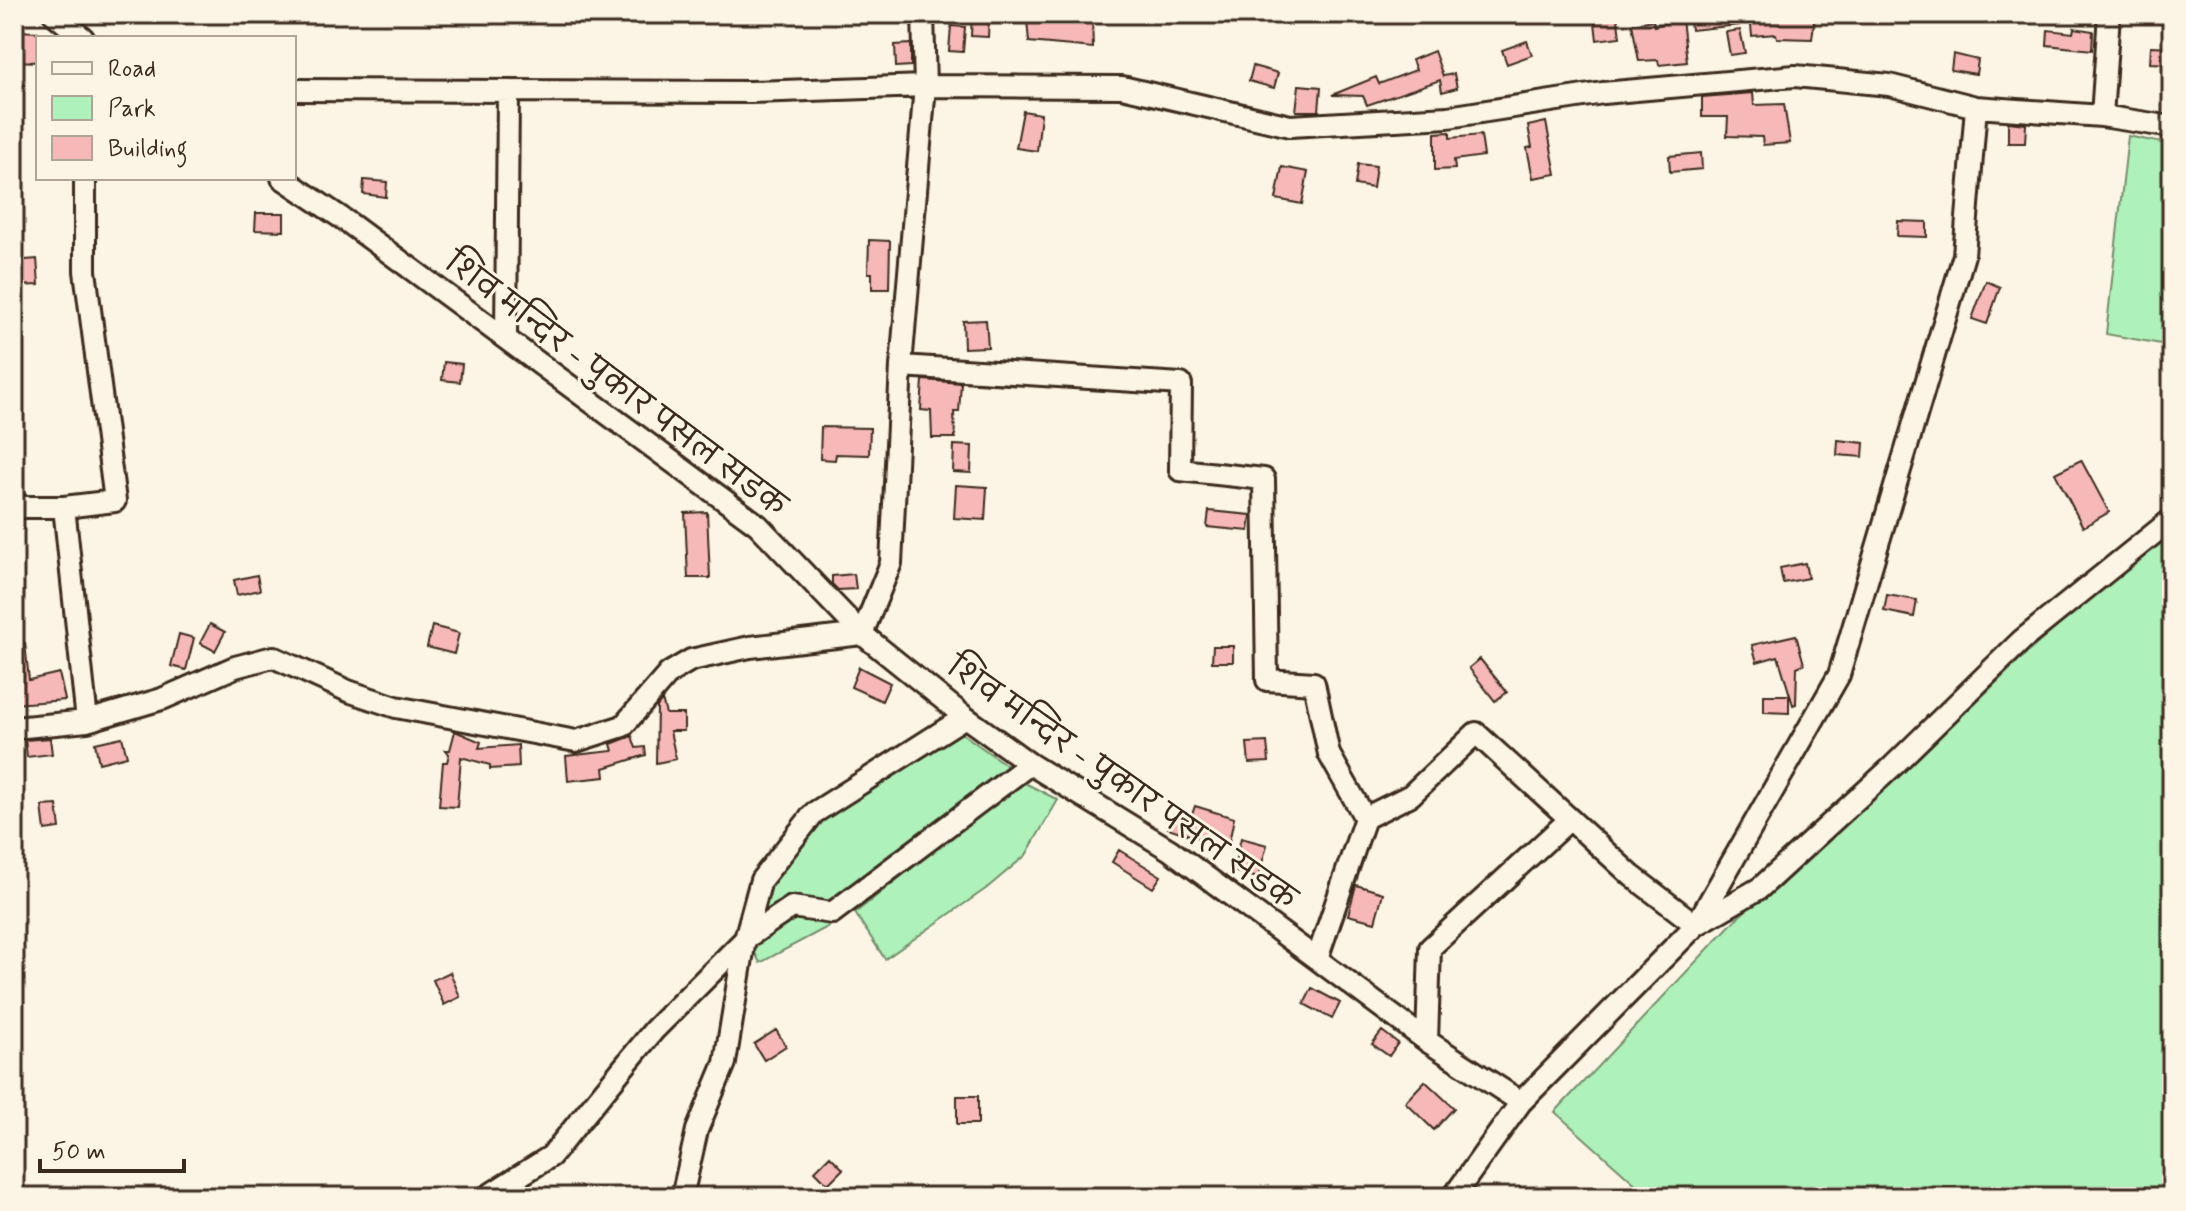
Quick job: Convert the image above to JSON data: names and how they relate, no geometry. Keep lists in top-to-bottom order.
{
  "streets": {
    "street": ["शिव मन्दिर - पुकार पसल सडक"]
  },
  "legend": ["Road", "Park", "Building"],
  "scale_bar": "50 m"
}
